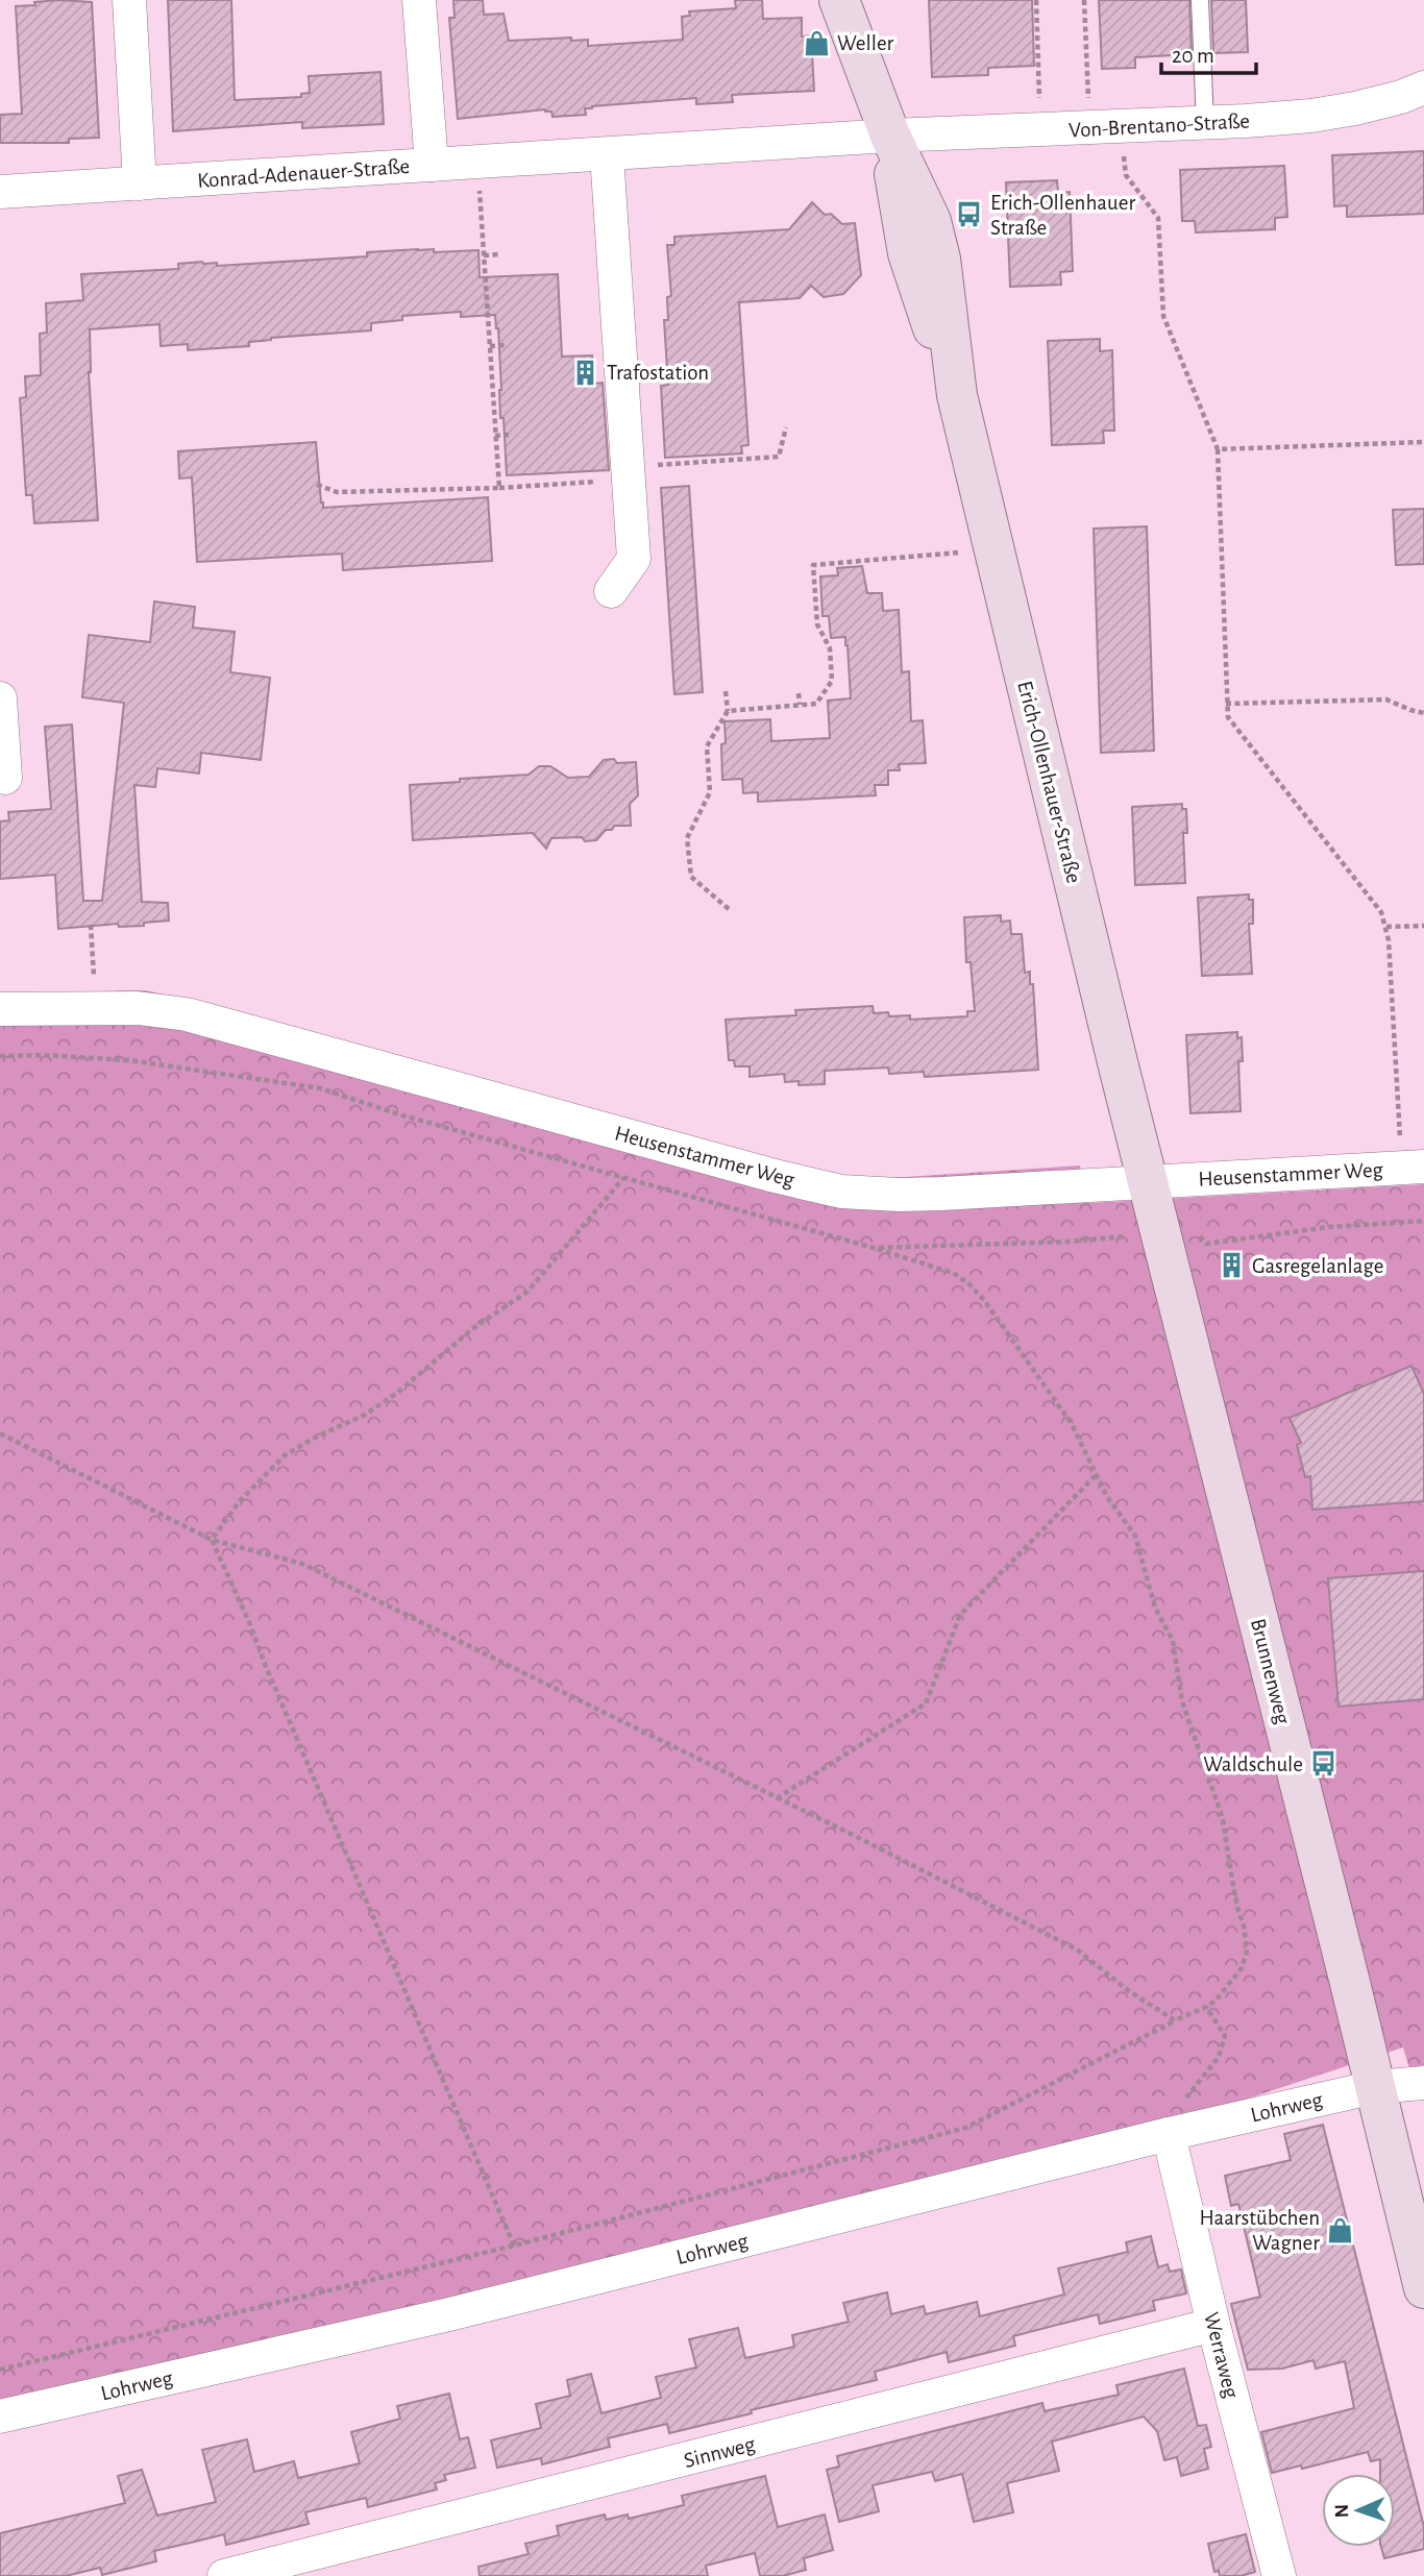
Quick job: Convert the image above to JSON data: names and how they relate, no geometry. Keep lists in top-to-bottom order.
{
  "streets": {
    "street": [
      "Von-Brentano-Straße",
      "Konrad-Adenauer-Straße",
      "Erich-Ollenhauer-Straße",
      "Heusenstammer Weg",
      "Brunnenweg",
      "Lohrweg",
      "Werraweg",
      "Sinnweg"
    ]
  },
  "crossings": [
    ["Von-Brentano-Straße", "Konrad-Adenauer-Straße"],
    ["Von-Brentano-Straße", "Erich-Ollenhauer-Straße"],
    ["Konrad-Adenauer-Straße", "Erich-Ollenhauer-Straße"],
    ["Erich-Ollenhauer-Straße", "Heusenstammer Weg"],
    ["Erich-Ollenhauer-Straße", "Brunnenweg"],
    ["Heusenstammer Weg", "Brunnenweg"],
    ["Brunnenweg", "Lohrweg"],
    ["Lohrweg", "Werraweg"],
    ["Werraweg", "Sinnweg"]
  ],
  "places": {
    "shop": ["Weller", "Haarstübchen Wagner"],
    "bus stop": ["Erich-Ollenhauer Straße", "Waldschule"],
    "building": ["Trafostation", "Gasregelanlage"]
  },
  "scale_bar": "20 m",
  "north": "left"
}
